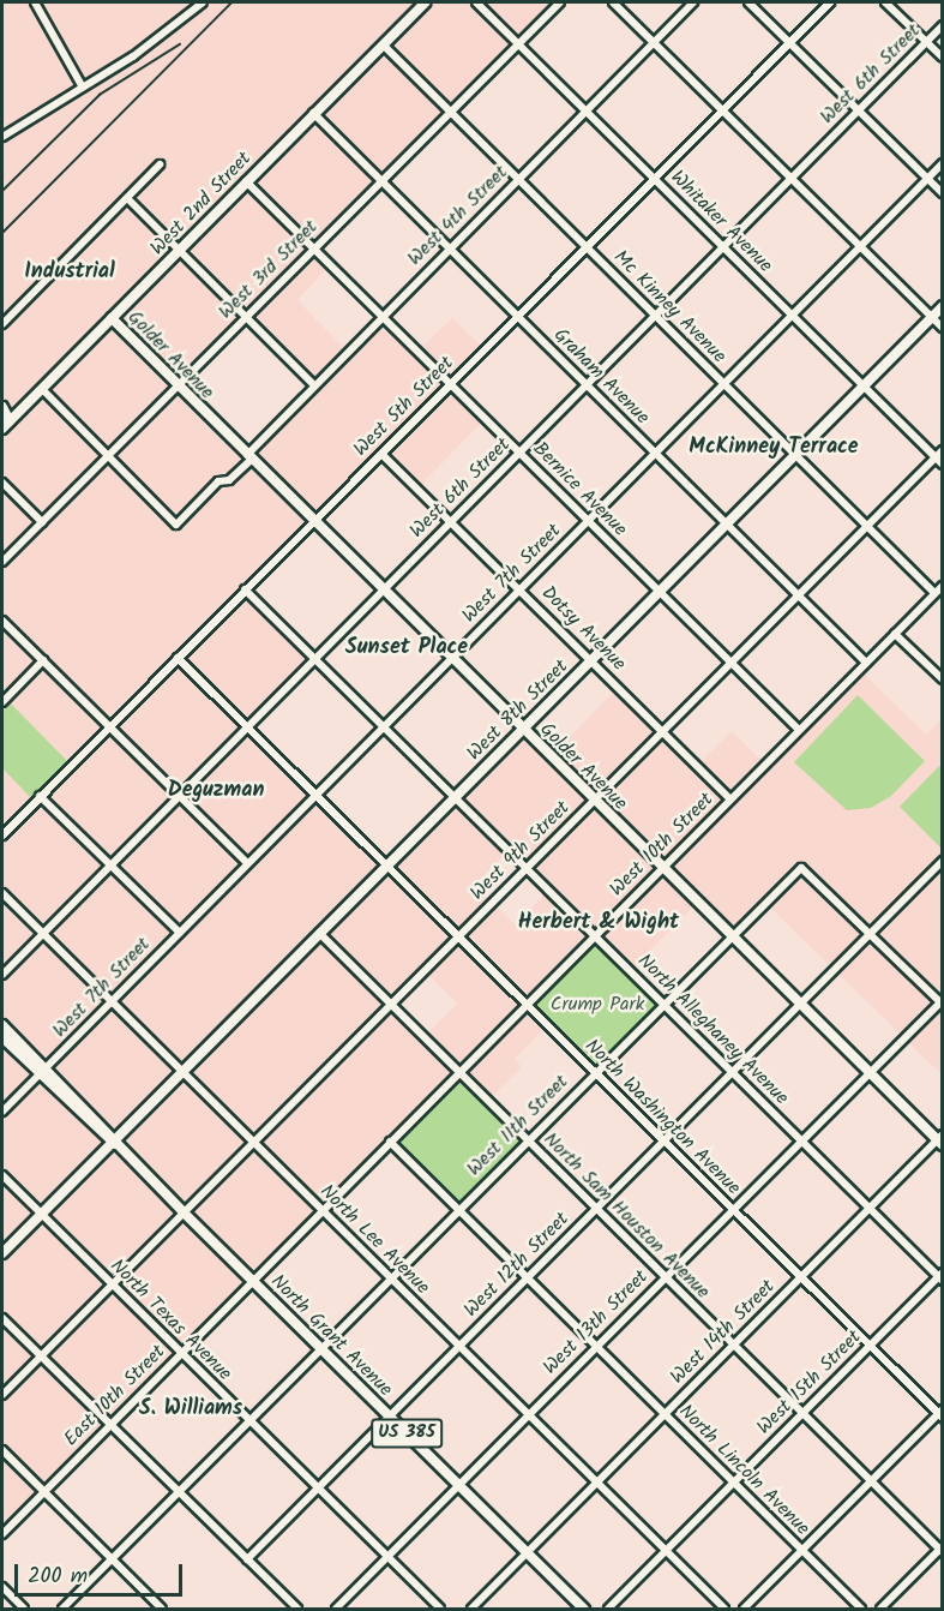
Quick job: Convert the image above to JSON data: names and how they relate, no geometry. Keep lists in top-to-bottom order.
{
  "streets": {
    "main road": [
      "West 2nd Street",
      "Golder Avenue",
      "West 8th Street",
      "North Grant Avenue",
      "US 385"
    ],
    "street": [
      "West 6th Street",
      "West 4th Street",
      "Whitaker Avenue",
      "West 3rd Street",
      "Mc Kinney Avenue",
      "Graham Avenue",
      "West 5th Street",
      "Bernice Avenue",
      "West 7th Street",
      "Dotsy Avenue",
      "West 10th Street",
      "West 9th Street",
      "North Alleghaney Avenue",
      "North Washington Avenue",
      "West 11th Street",
      "North Sam Houston Avenue",
      "North Lee Avenue",
      "West 12th Street",
      "North Texas Avenue",
      "West 13th Street",
      "West 14th Street",
      "West 15th Street",
      "East 10th Street",
      "North Lincoln Avenue"
    ]
  },
  "crossings": [
    ["West 6th Street", "Whitaker Avenue"],
    ["West 6th Street", "Mc Kinney Avenue"],
    ["West 6th Street", "Golder Avenue"],
    ["West 6th Street", "Graham Avenue"],
    ["West 6th Street", "Bernice Avenue"],
    ["West 6th Street", "Dotsy Avenue"],
    ["West 6th Street", "North Alleghaney Avenue"],
    ["West 6th Street", "North Washington Avenue"],
    ["West 6th Street", "North Lee Avenue"],
    ["West 2nd Street", "Mc Kinney Avenue"],
    ["West 2nd Street", "Golder Avenue"],
    ["West 2nd Street", "Graham Avenue"],
    ["West 2nd Street", "Bernice Avenue"],
    ["West 4th Street", "Whitaker Avenue"],
    ["West 4th Street", "West 3rd Street"],
    ["West 4th Street", "Mc Kinney Avenue"],
    ["West 4th Street", "Golder Avenue"],
    ["West 4th Street", "Graham Avenue"],
    ["West 4th Street", "Bernice Avenue"],
    ["Whitaker Avenue", "West 3rd Street"],
    ["Whitaker Avenue", "West 5th Street"],
    ["Whitaker Avenue", "West 7th Street"],
    ["Whitaker Avenue", "West 8th Street"],
    ["Whitaker Avenue", "West 9th Street"],
    ["West 3rd Street", "Mc Kinney Avenue"],
    ["West 3rd Street", "Golder Avenue"],
    ["West 3rd Street", "Graham Avenue"],
    ["West 3rd Street", "Bernice Avenue"],
    ["Mc Kinney Avenue", "West 5th Street"],
    ["Mc Kinney Avenue", "West 7th Street"],
    ["Mc Kinney Avenue", "West 8th Street"],
    ["Mc Kinney Avenue", "West 10th Street"],
    ["Mc Kinney Avenue", "West 9th Street"],
    ["Golder Avenue", "West 5th Street"],
    ["Golder Avenue", "West 7th Street"],
    ["Golder Avenue", "West 8th Street"],
    ["Golder Avenue", "West 10th Street"],
    ["Golder Avenue", "West 9th Street"],
    ["Golder Avenue", "West 11th Street"],
    ["Golder Avenue", "West 12th Street"],
    ["Golder Avenue", "West 13th Street"],
    ["Golder Avenue", "West 14th Street"],
    ["Graham Avenue", "West 5th Street"],
    ["Graham Avenue", "West 7th Street"],
    ["Graham Avenue", "West 8th Street"],
    ["Graham Avenue", "West 10th Street"],
    ["Graham Avenue", "West 9th Street"],
    ["West 5th Street", "Bernice Avenue"],
    ["West 5th Street", "Dotsy Avenue"],
    ["West 5th Street", "North Alleghaney Avenue"],
    ["West 5th Street", "North Washington Avenue"],
    ["Bernice Avenue", "West 7th Street"],
    ["Bernice Avenue", "West 8th Street"],
    ["Bernice Avenue", "West 10th Street"],
    ["Bernice Avenue", "West 9th Street"],
    ["West 7th Street", "Dotsy Avenue"],
    ["West 7th Street", "North Alleghaney Avenue"],
    ["West 7th Street", "North Washington Avenue"],
    ["West 7th Street", "North Lee Avenue"],
    ["West 7th Street", "North Grant Avenue"],
    ["Dotsy Avenue", "West 8th Street"],
    ["Dotsy Avenue", "West 10th Street"],
    ["Dotsy Avenue", "West 9th Street"],
    ["West 8th Street", "North Alleghaney Avenue"],
    ["West 8th Street", "North Washington Avenue"],
    ["West 8th Street", "North Sam Houston Avenue"],
    ["West 8th Street", "North Lee Avenue"],
    ["West 8th Street", "North Texas Avenue"],
    ["West 8th Street", "North Grant Avenue"],
    ["West 10th Street", "North Alleghaney Avenue"],
    ["West 10th Street", "North Washington Avenue"],
    ["West 10th Street", "North Sam Houston Avenue"],
    ["West 10th Street", "North Lee Avenue"],
    ["West 10th Street", "North Grant Avenue"],
    ["West 10th Street", "East 10th Street"],
    ["West 10th Street", "North Lincoln Avenue"],
    ["West 9th Street", "North Alleghaney Avenue"],
    ["West 9th Street", "North Washington Avenue"],
    ["West 9th Street", "North Sam Houston Avenue"],
    ["West 9th Street", "North Lee Avenue"],
    ["West 9th Street", "North Texas Avenue"],
    ["West 9th Street", "North Grant Avenue"],
    ["North Alleghaney Avenue", "West 11th Street"],
    ["North Alleghaney Avenue", "West 12th Street"],
    ["North Alleghaney Avenue", "West 13th Street"],
    ["North Alleghaney Avenue", "West 14th Street"],
    ["North Alleghaney Avenue", "West 15th Street"],
    ["North Washington Avenue", "West 11th Street"],
    ["North Washington Avenue", "West 12th Street"],
    ["North Washington Avenue", "West 13th Street"],
    ["North Washington Avenue", "West 14th Street"],
    ["North Washington Avenue", "West 15th Street"],
    ["West 11th Street", "North Sam Houston Avenue"],
    ["West 11th Street", "North Lee Avenue"],
    ["West 11th Street", "West 12th Street"],
    ["West 11th Street", "North Texas Avenue"],
    ["West 11th Street", "North Grant Avenue"],
    ["West 11th Street", "North Lincoln Avenue"],
    ["North Sam Houston Avenue", "West 12th Street"],
    ["North Sam Houston Avenue", "West 13th Street"],
    ["North Sam Houston Avenue", "West 14th Street"],
    ["North Sam Houston Avenue", "West 15th Street"],
    ["North Lee Avenue", "West 12th Street"],
    ["North Lee Avenue", "West 13th Street"],
    ["North Lee Avenue", "West 14th Street"],
    ["North Lee Avenue", "West 15th Street"],
    ["West 12th Street", "North Texas Avenue"],
    ["West 12th Street", "North Grant Avenue"],
    ["West 12th Street", "North Lincoln Avenue"],
    ["North Texas Avenue", "West 13th Street"],
    ["North Texas Avenue", "East 10th Street"],
    ["West 13th Street", "North Grant Avenue"],
    ["West 13th Street", "North Lincoln Avenue"],
    ["West 14th Street", "North Grant Avenue"],
    ["West 14th Street", "North Lincoln Avenue"],
    ["North Grant Avenue", "East 10th Street"],
    ["West 15th Street", "North Lincoln Avenue"]
  ],
  "districts": [
    "Industrial",
    "McKinney Terrace",
    "Sunset Place",
    "Deguzman",
    "Herbert & Wight",
    "S. Williams"
  ],
  "parks": ["Crump Park"],
  "scale_bar": "200 m"
}
